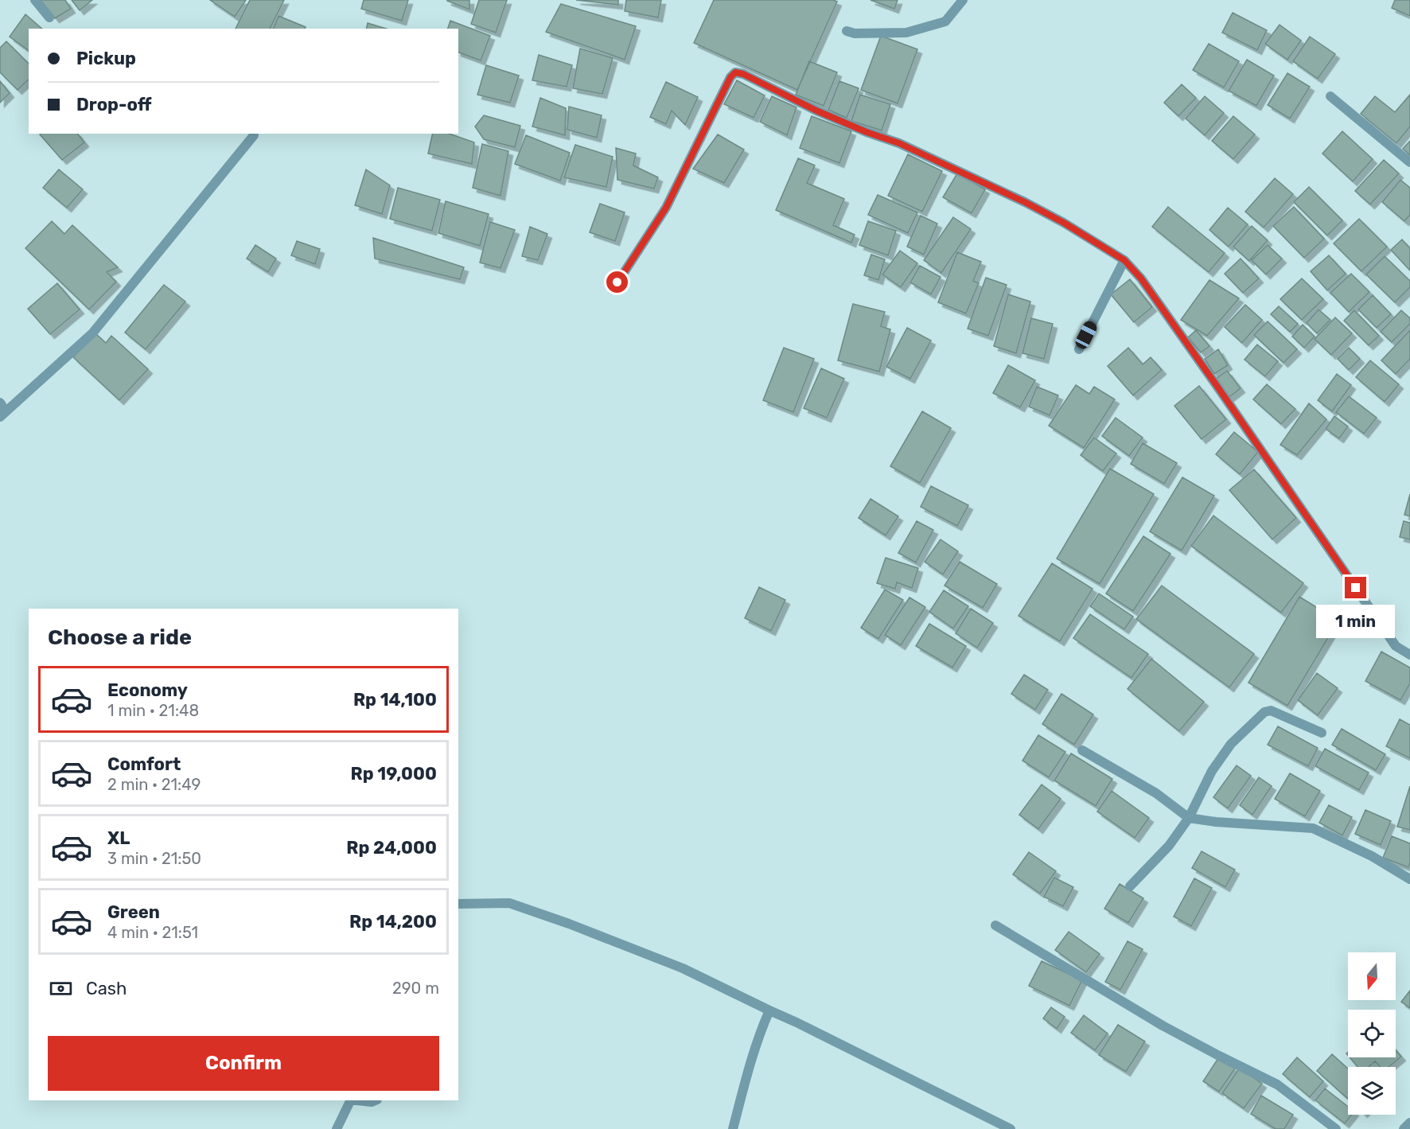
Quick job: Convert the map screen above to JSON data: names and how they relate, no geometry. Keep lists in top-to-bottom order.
{
  "north": "bottom",
  "page": {
    "banner": ["Pickup", "Drop-off"],
    "bubble": "1 min",
    "heading": "Choose a ride",
    "list": [
      {
        "name": "Economy",
        "note": "1 min · 21:48",
        "value": "Rp 14,100"
      },
      {
        "name": "Comfort",
        "note": "2 min · 21:49",
        "value": "Rp 19,000"
      },
      {
        "name": "XL",
        "note": "3 min · 21:50",
        "value": "Rp 24,000"
      },
      {
        "name": "Green",
        "note": "4 min · 21:51",
        "value": "Rp 14,200"
      }
    ],
    "pay": ["Cash", "290 m"],
    "buttons": "Confirm"
  }
}
